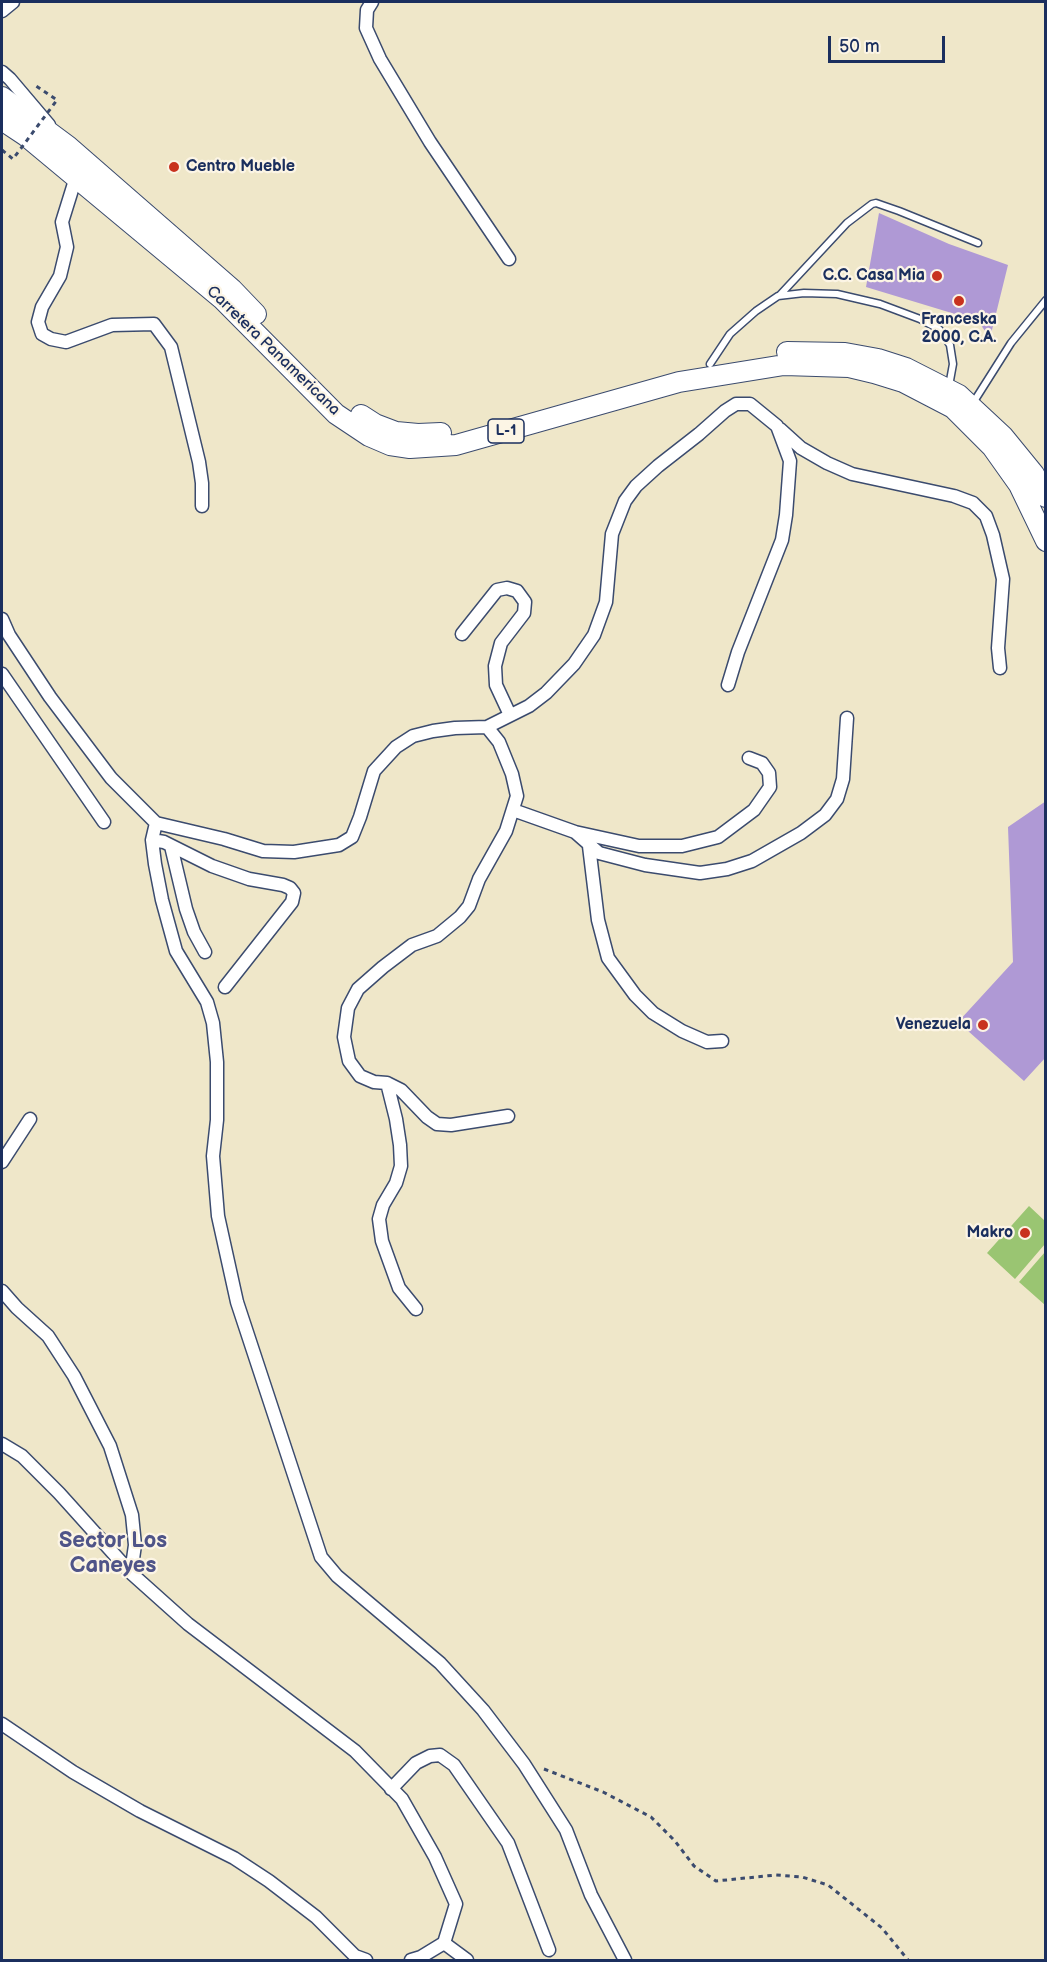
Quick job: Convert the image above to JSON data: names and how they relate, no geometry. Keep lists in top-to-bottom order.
{
  "streets": {
    "main road": ["Carretera Panamericana", "L-1"]
  },
  "districts": ["Sector Los Caneyes"],
  "places": [
    "Centro Mueble",
    "C.C. Casa Mia",
    "Franceska 2000, C.A.",
    "Venezuela",
    "Makro"
  ],
  "scale_bar": "50 m"
}
